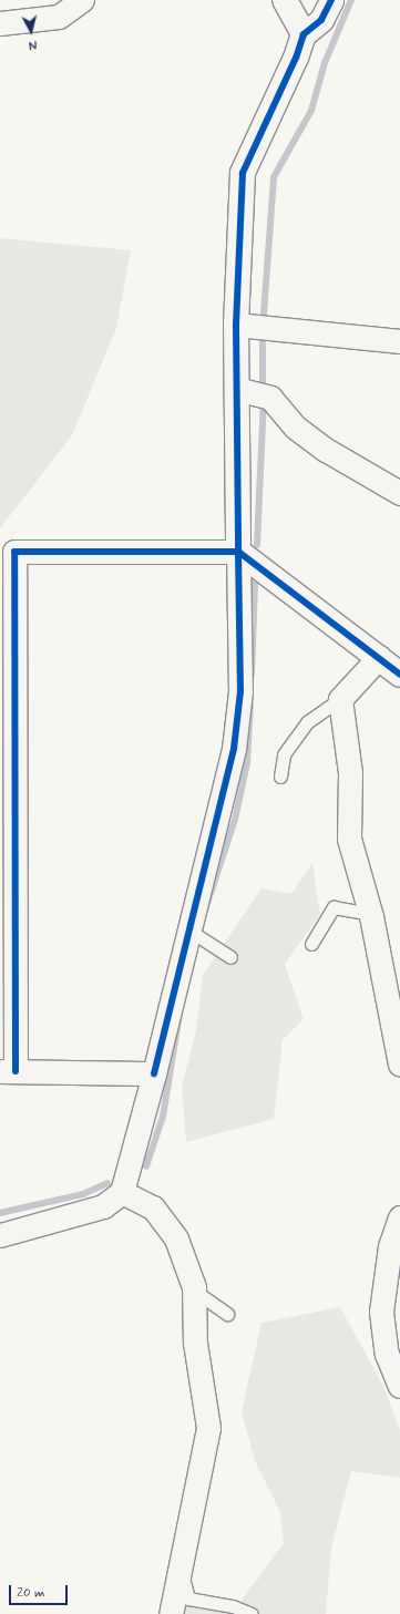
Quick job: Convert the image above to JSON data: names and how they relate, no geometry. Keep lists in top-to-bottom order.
{
  "scale_bar": "20 m",
  "north": "bottom"
}
